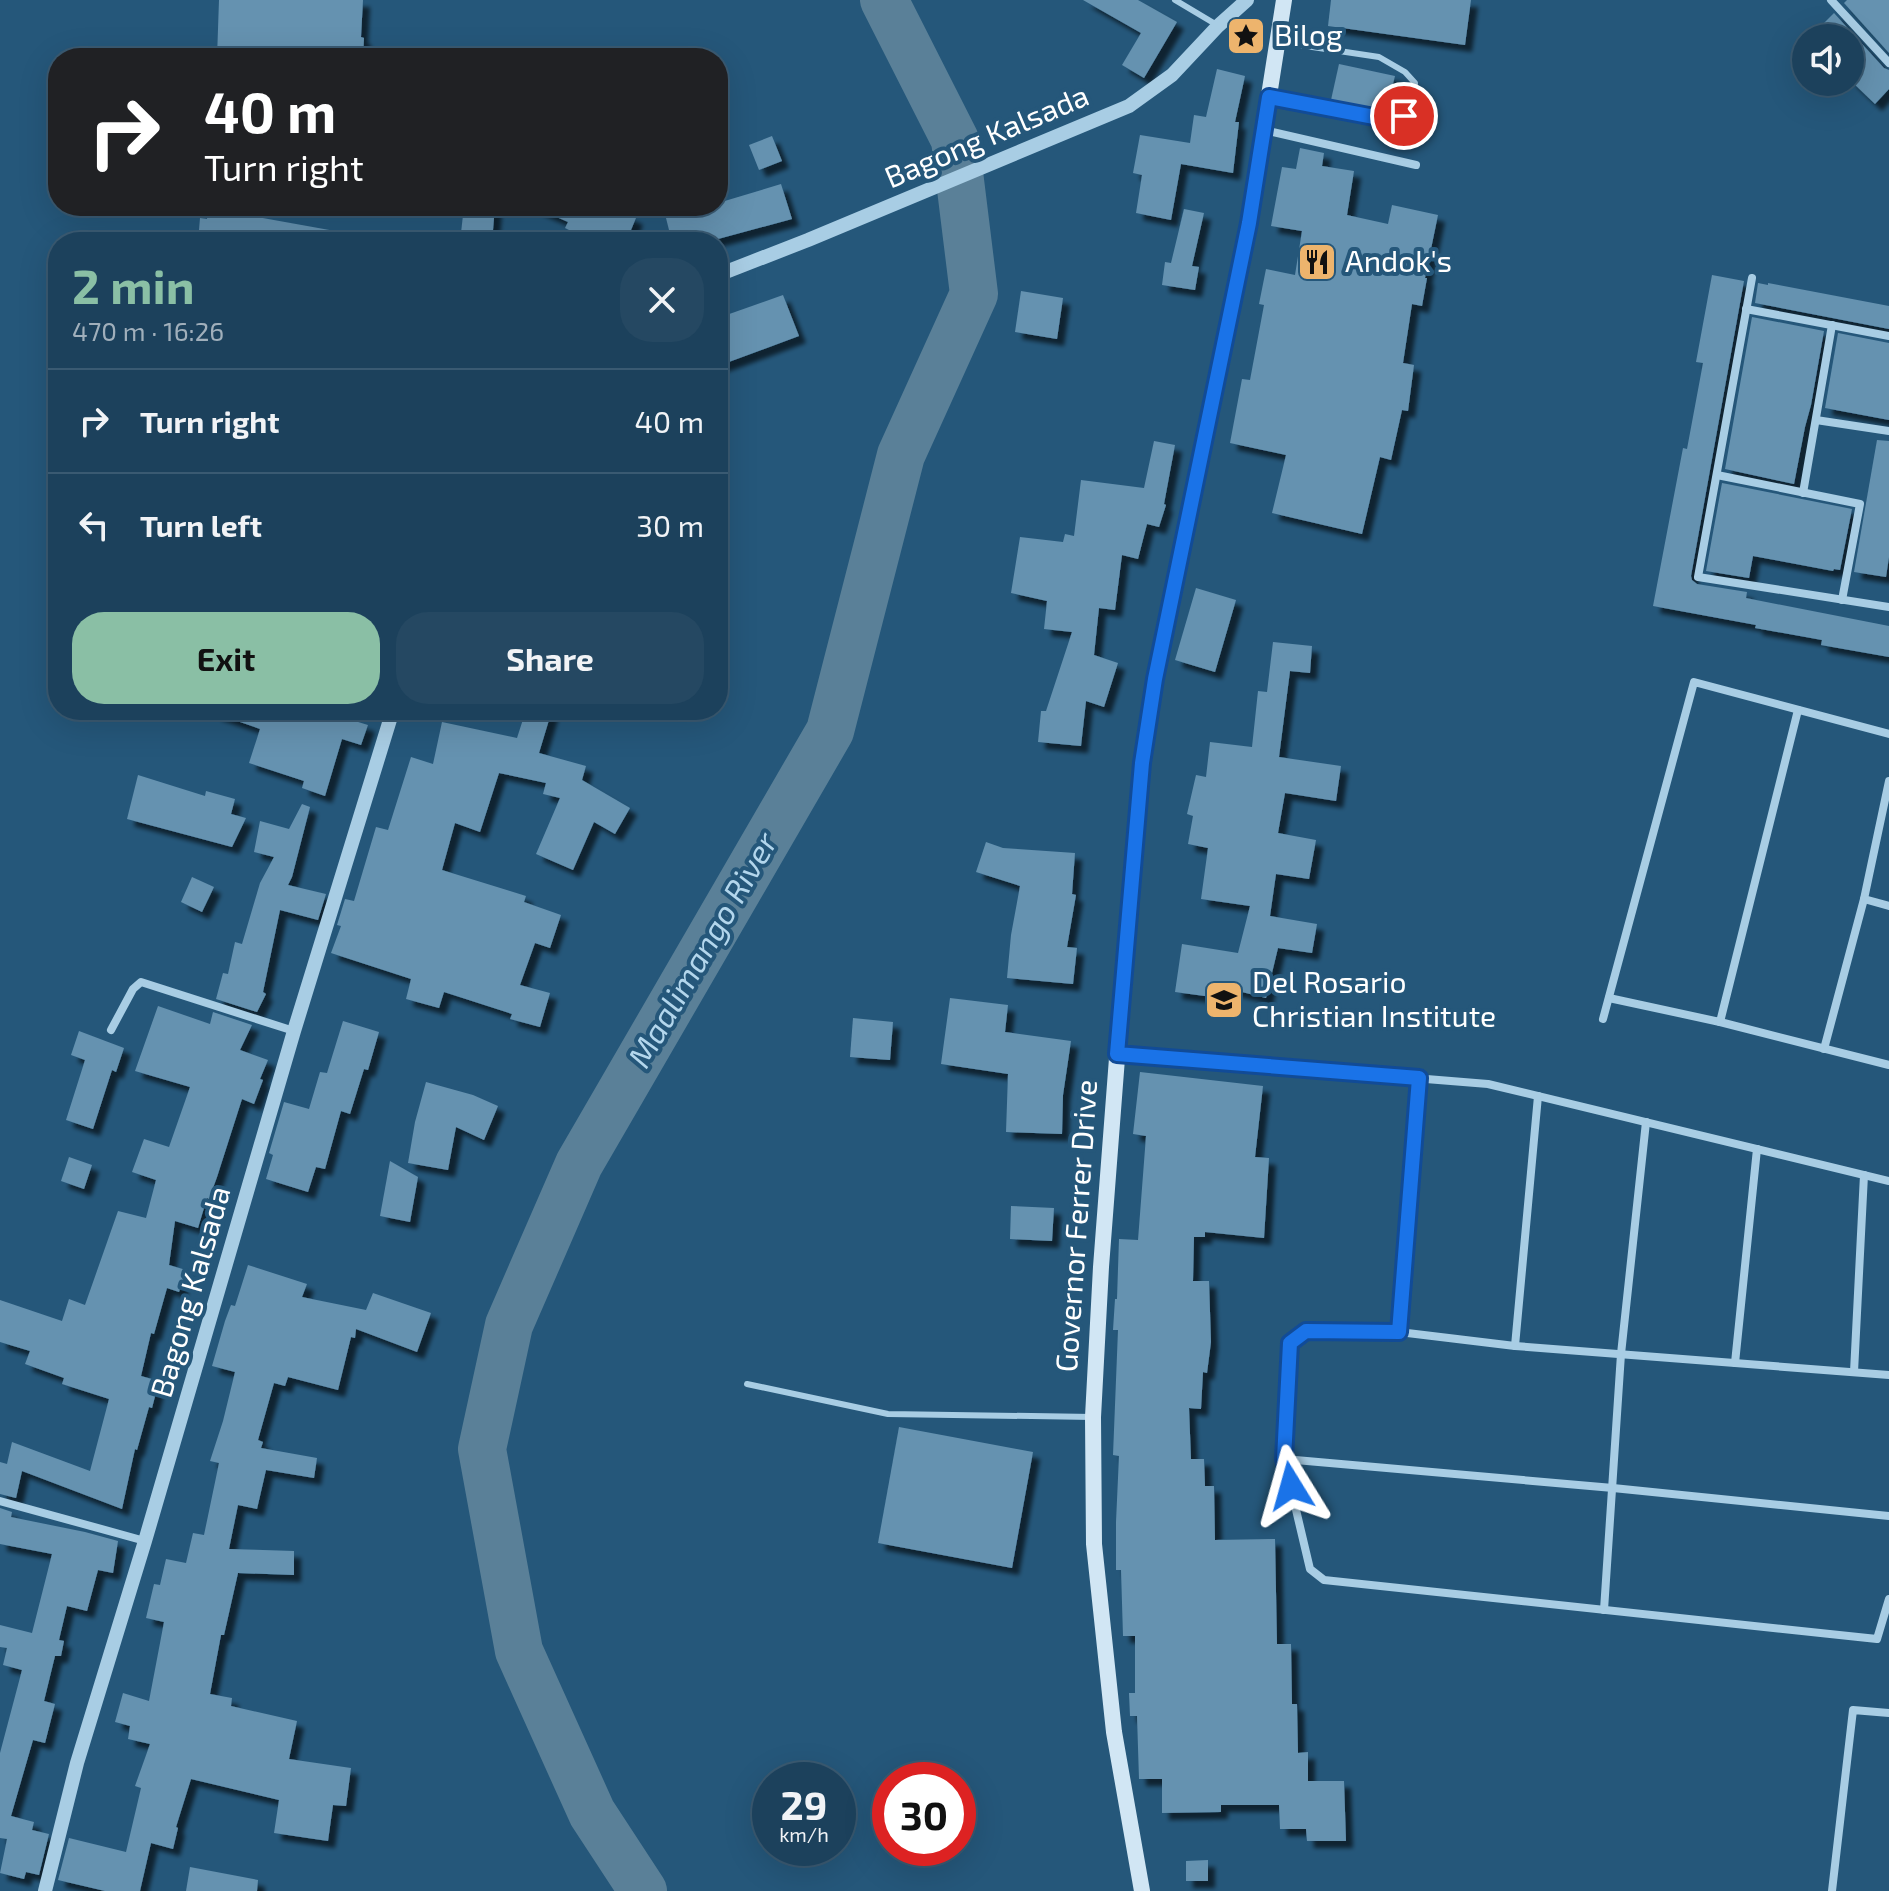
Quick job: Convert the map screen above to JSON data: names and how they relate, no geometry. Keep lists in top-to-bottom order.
{
  "streets": {
    "main road": ["Governor Ferrer Drive"],
    "street": ["Bagong Kalsada"]
  },
  "water": ["Maalimango River"],
  "places": {
    "place": ["Bilog"],
    "restaurant": ["Andok's"],
    "school or university": ["Del Rosario Christian Institute"]
  },
  "page": {
    "turn": ["40 m", "Turn right"],
    "heading": ["2 min", "470 m · 16:26"],
    "list": [
      {
        "name": "Turn right",
        "value": "40 m"
      },
      {
        "name": "Turn left",
        "value": "30 m"
      }
    ],
    "buttons": ["Exit", "Share"],
    "speed": "29 km/h",
    "limit": "30"
  }
}
